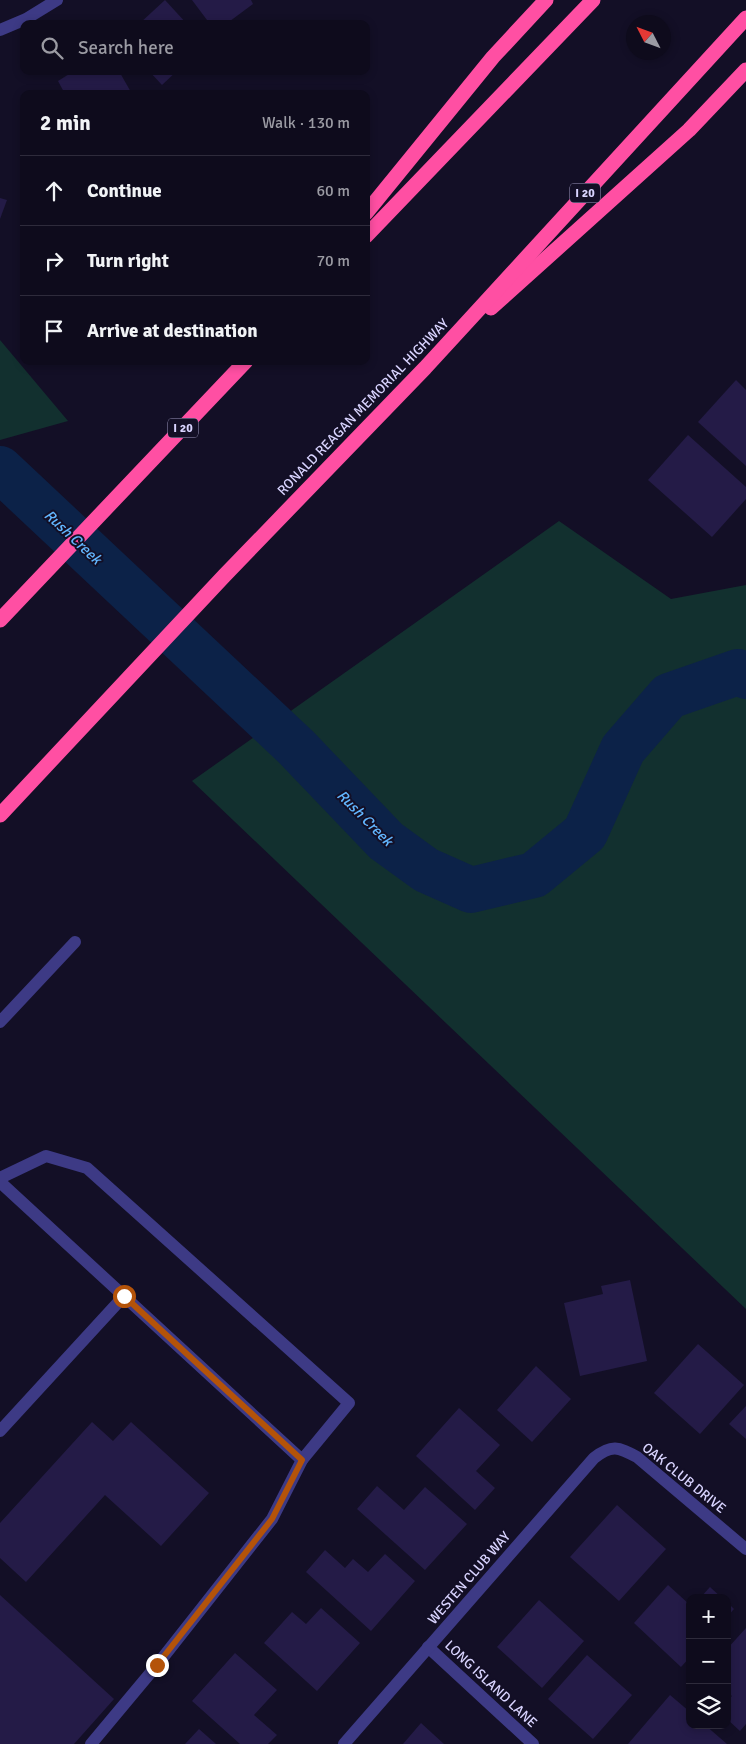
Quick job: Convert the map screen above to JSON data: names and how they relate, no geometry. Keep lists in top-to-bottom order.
{
  "streets": {
    "highway": ["I 20", "RONALD REAGAN MEMORIAL HIGHWAY"],
    "street": ["OAK CLUB DRIVE", "WESTEN CLUB WAY", "LONG ISLAND LANE"]
  },
  "crossings": [
    ["OAK CLUB DRIVE", "WESTEN CLUB WAY"],
    ["WESTEN CLUB WAY", "LONG ISLAND LANE"]
  ],
  "water": ["Rush Creek"],
  "north": "top left",
  "page": {
    "search": "Search here",
    "heading": ["2 min", "Walk · 130 m"],
    "list": [
      ["Continue", "60 m"],
      ["Turn right", "70 m"],
      "Arrive at destination"
    ],
    "map_buttons": ["+", "−"]
  }
}
